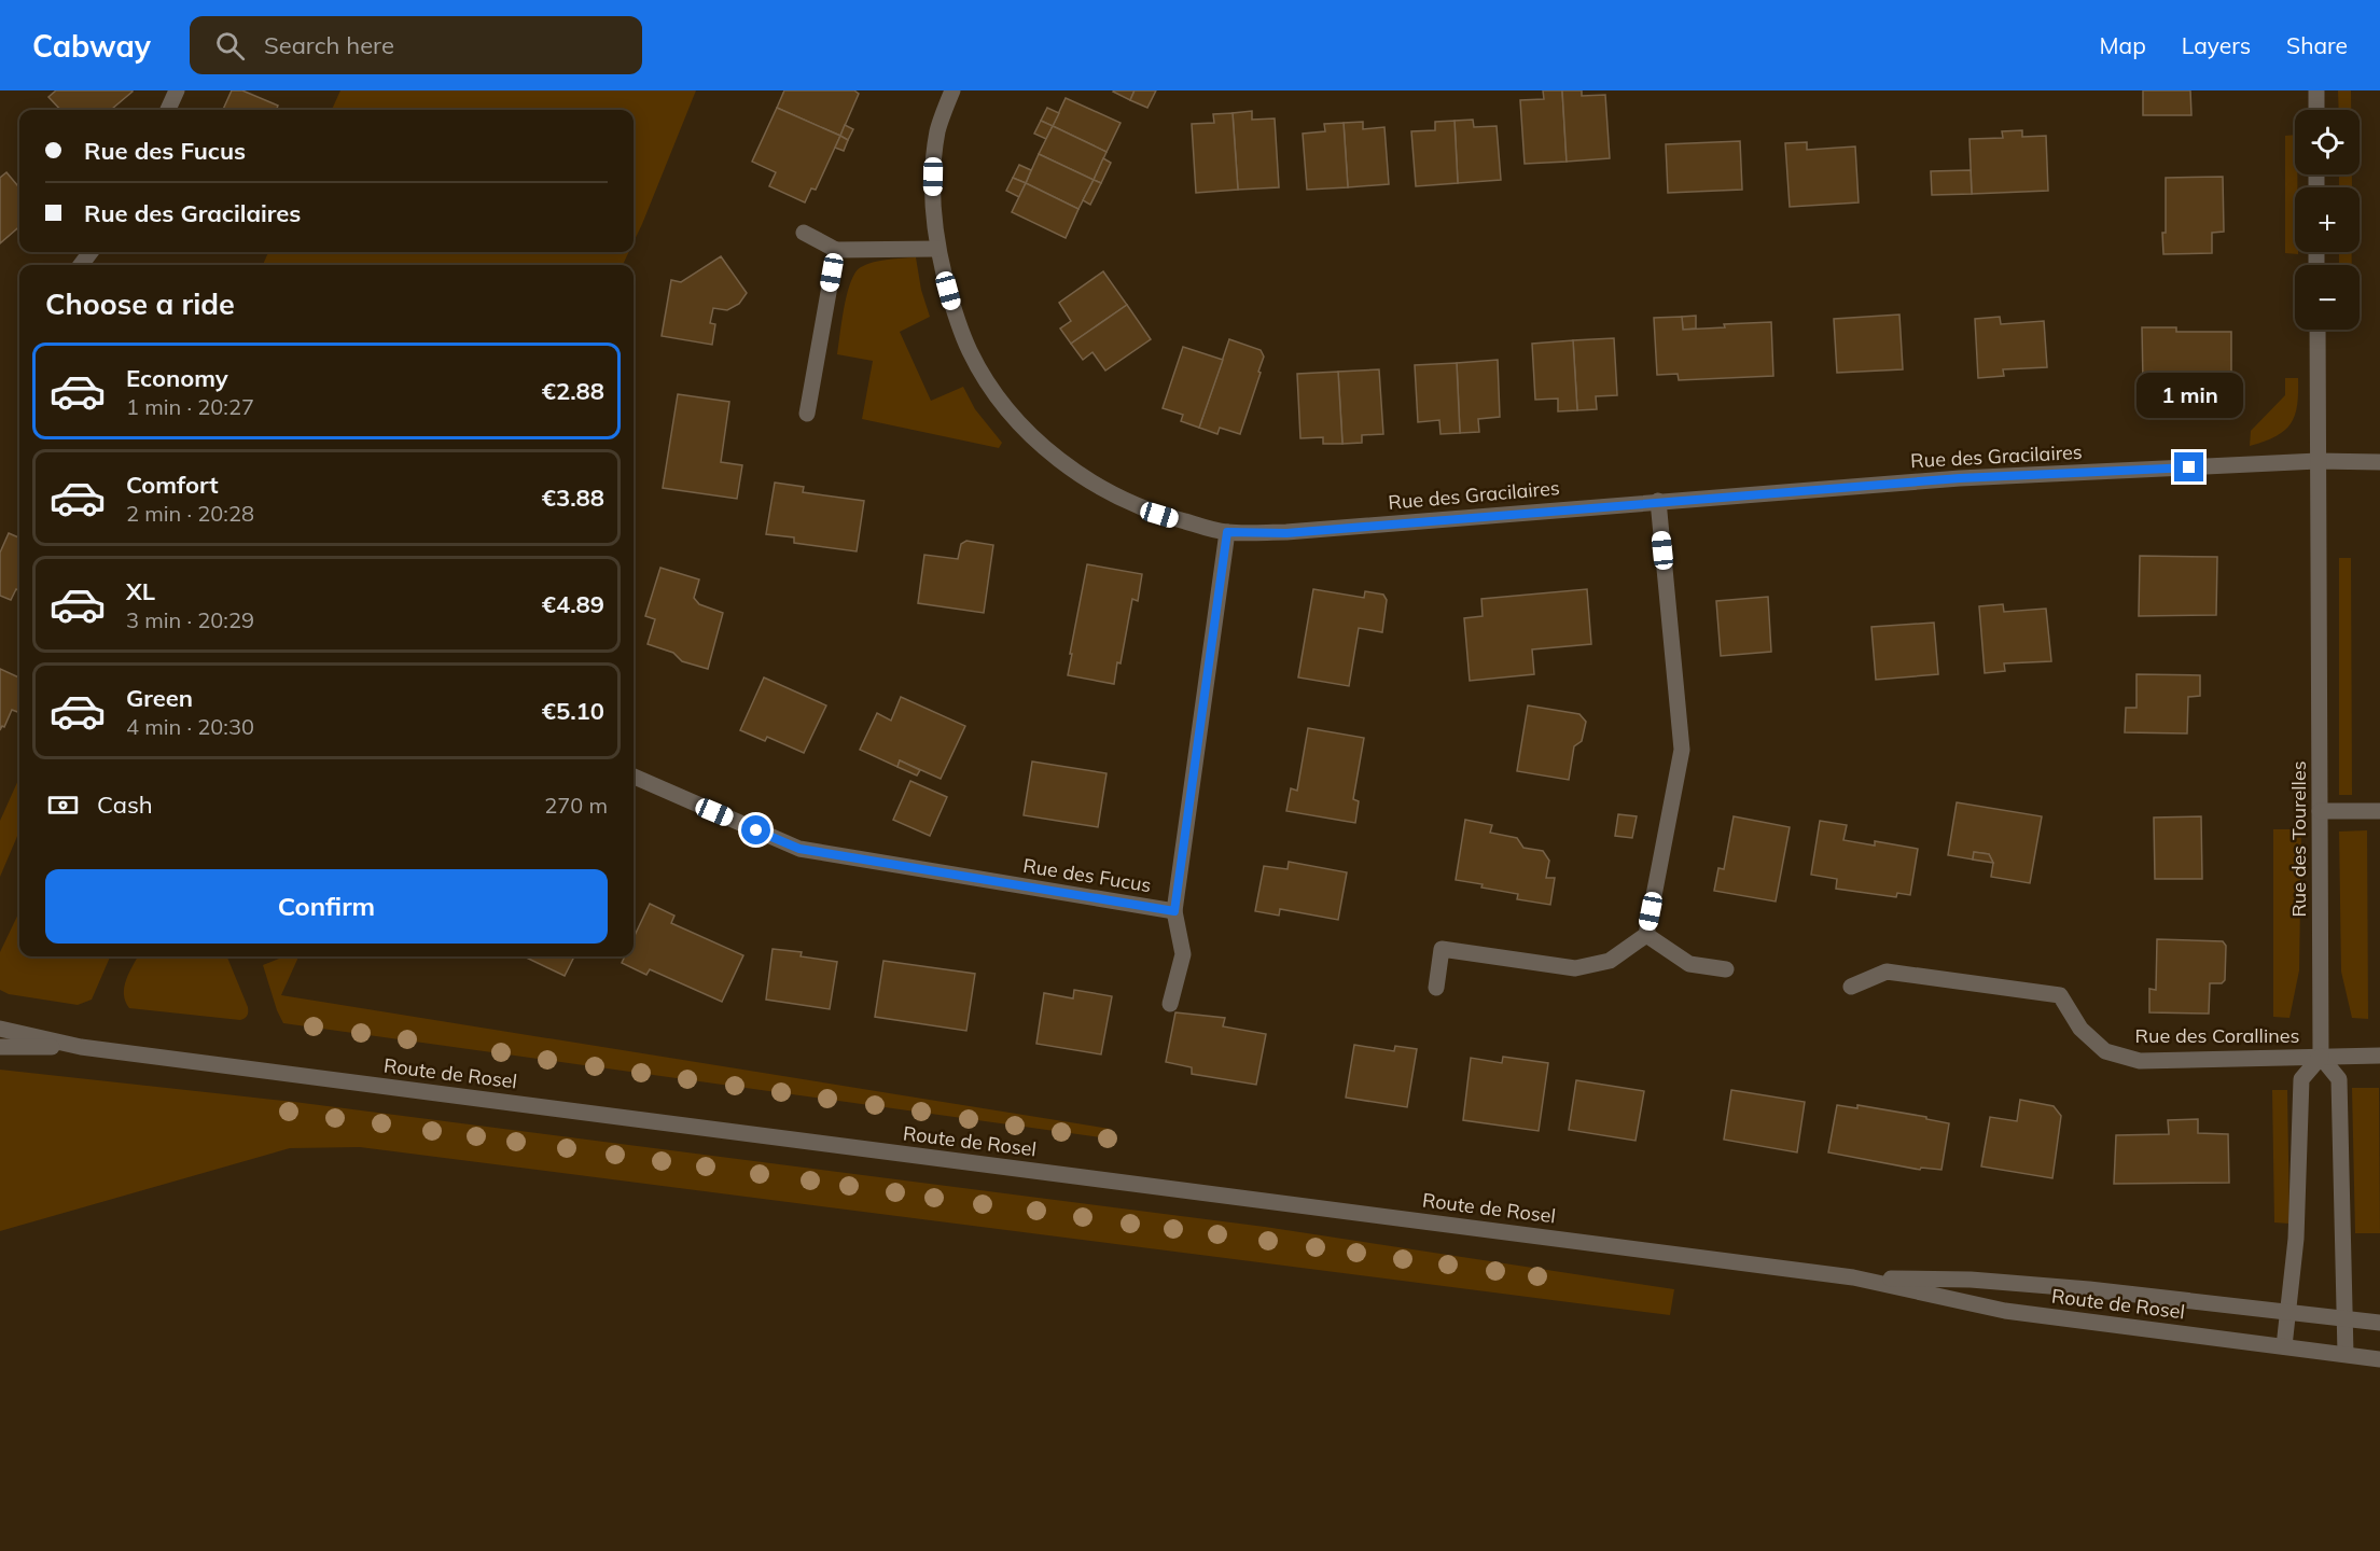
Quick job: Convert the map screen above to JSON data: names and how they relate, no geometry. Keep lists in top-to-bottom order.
{
  "streets": {
    "street": [
      "Rue des Gracilaires",
      "Rue des Tourelles",
      "Rue des Fucus",
      "Rue des Corallines",
      "Route de Rosel"
    ]
  },
  "crossings": [
    ["Rue des Gracilaires", "Rue des Tourelles"],
    ["Rue des Gracilaires", "Rue des Fucus"],
    ["Rue des Tourelles", "Rue des Corallines"],
    ["Rue des Corallines", "Route de Rosel"]
  ],
  "page": {
    "header": "Cabway",
    "search": "Search here",
    "nav": ["Map", "Layers", "Share"],
    "map_buttons": ["+", "−"],
    "banner": ["Rue des Fucus", "Rue des Gracilaires"],
    "heading": "Choose a ride",
    "list": [
      {
        "name": "Economy",
        "note": "1 min · 20:27",
        "value": "€2.88"
      },
      {
        "name": "Comfort",
        "note": "2 min · 20:28",
        "value": "€3.88"
      },
      {
        "name": "XL",
        "note": "3 min · 20:29",
        "value": "€4.89"
      },
      {
        "name": "Green",
        "note": "4 min · 20:30",
        "value": "€5.10"
      }
    ],
    "bubble": "1 min",
    "pay": ["Cash", "270 m"],
    "buttons": "Confirm"
  }
}
